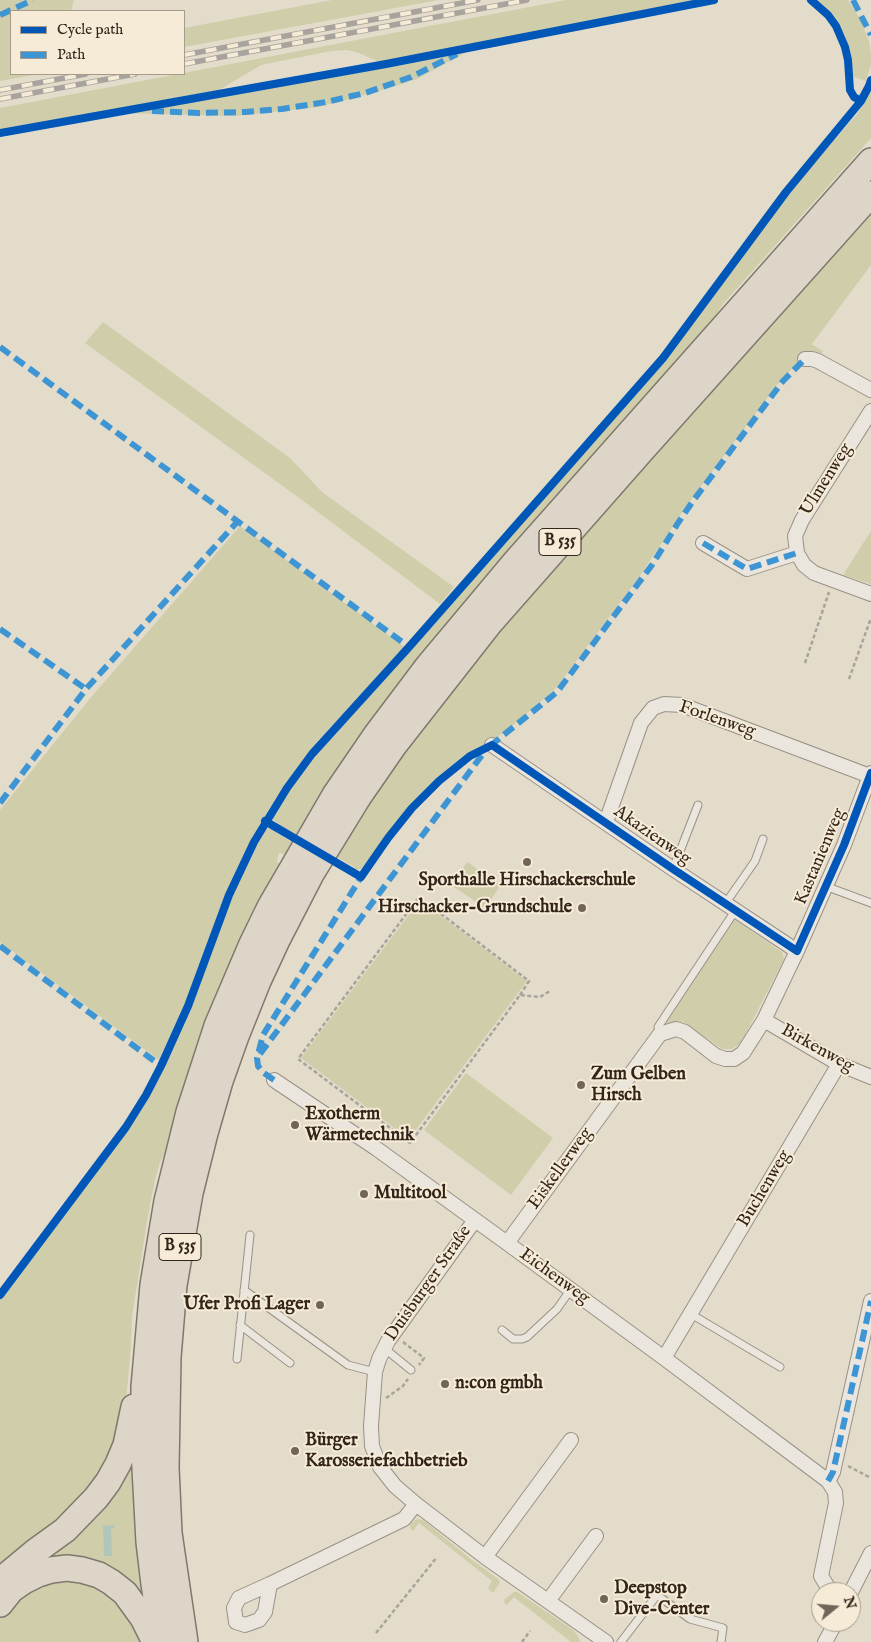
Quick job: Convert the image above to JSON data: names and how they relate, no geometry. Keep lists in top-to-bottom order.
{
  "streets": {
    "highway": ["B 535"],
    "street": [
      "Ulmenweg",
      "Forlenweg",
      "Akazienweg",
      "Kastanienweg",
      "Birkenweg",
      "Eiskellerweg",
      "Buchenweg",
      "Eichenweg",
      "Duisburger Straße"
    ]
  },
  "crossings": [
    ["Forlenweg", "Akazienweg"],
    ["Forlenweg", "Kastanienweg"],
    ["Akazienweg", "Kastanienweg"],
    ["Kastanienweg", "Birkenweg"],
    ["Birkenweg", "Buchenweg"],
    ["Eiskellerweg", "Eichenweg"],
    ["Buchenweg", "Eichenweg"],
    ["Eichenweg", "Duisburger Straße"]
  ],
  "places": [
    "Sporthalle Hirschackerschule",
    "Hirschacker-Grundschule",
    "Zum Gelben Hirsch",
    "Exotherm Wärmetechnik",
    "Multitool",
    "Ufer Profi Lager",
    "n:con gmbh",
    "Bürger Karosseriefachbetrieb",
    "Deepstop Dive-Center"
  ],
  "legend": ["Cycle path", "Path"],
  "north": "right"
}
